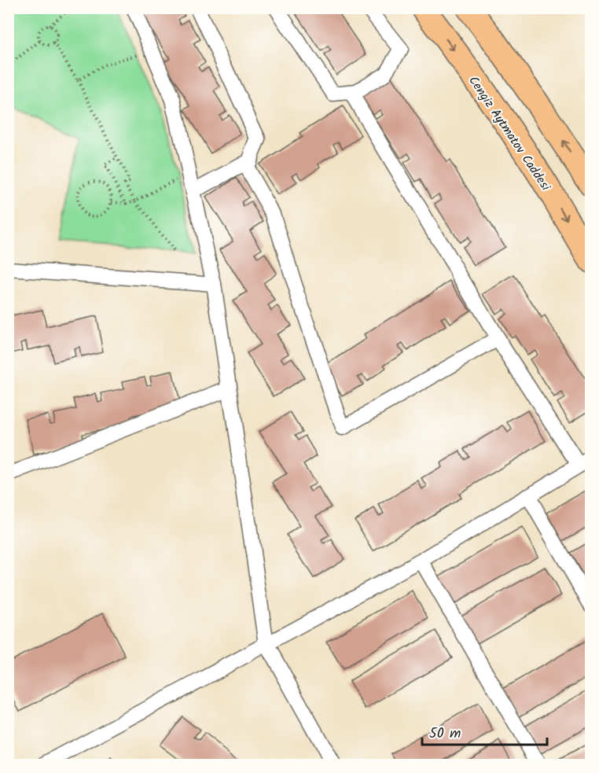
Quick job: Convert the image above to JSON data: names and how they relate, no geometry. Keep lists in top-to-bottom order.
{
  "streets": {
    "main road": ["Cengiz Aytmatov Caddesi"]
  },
  "scale_bar": "50 m"
}
